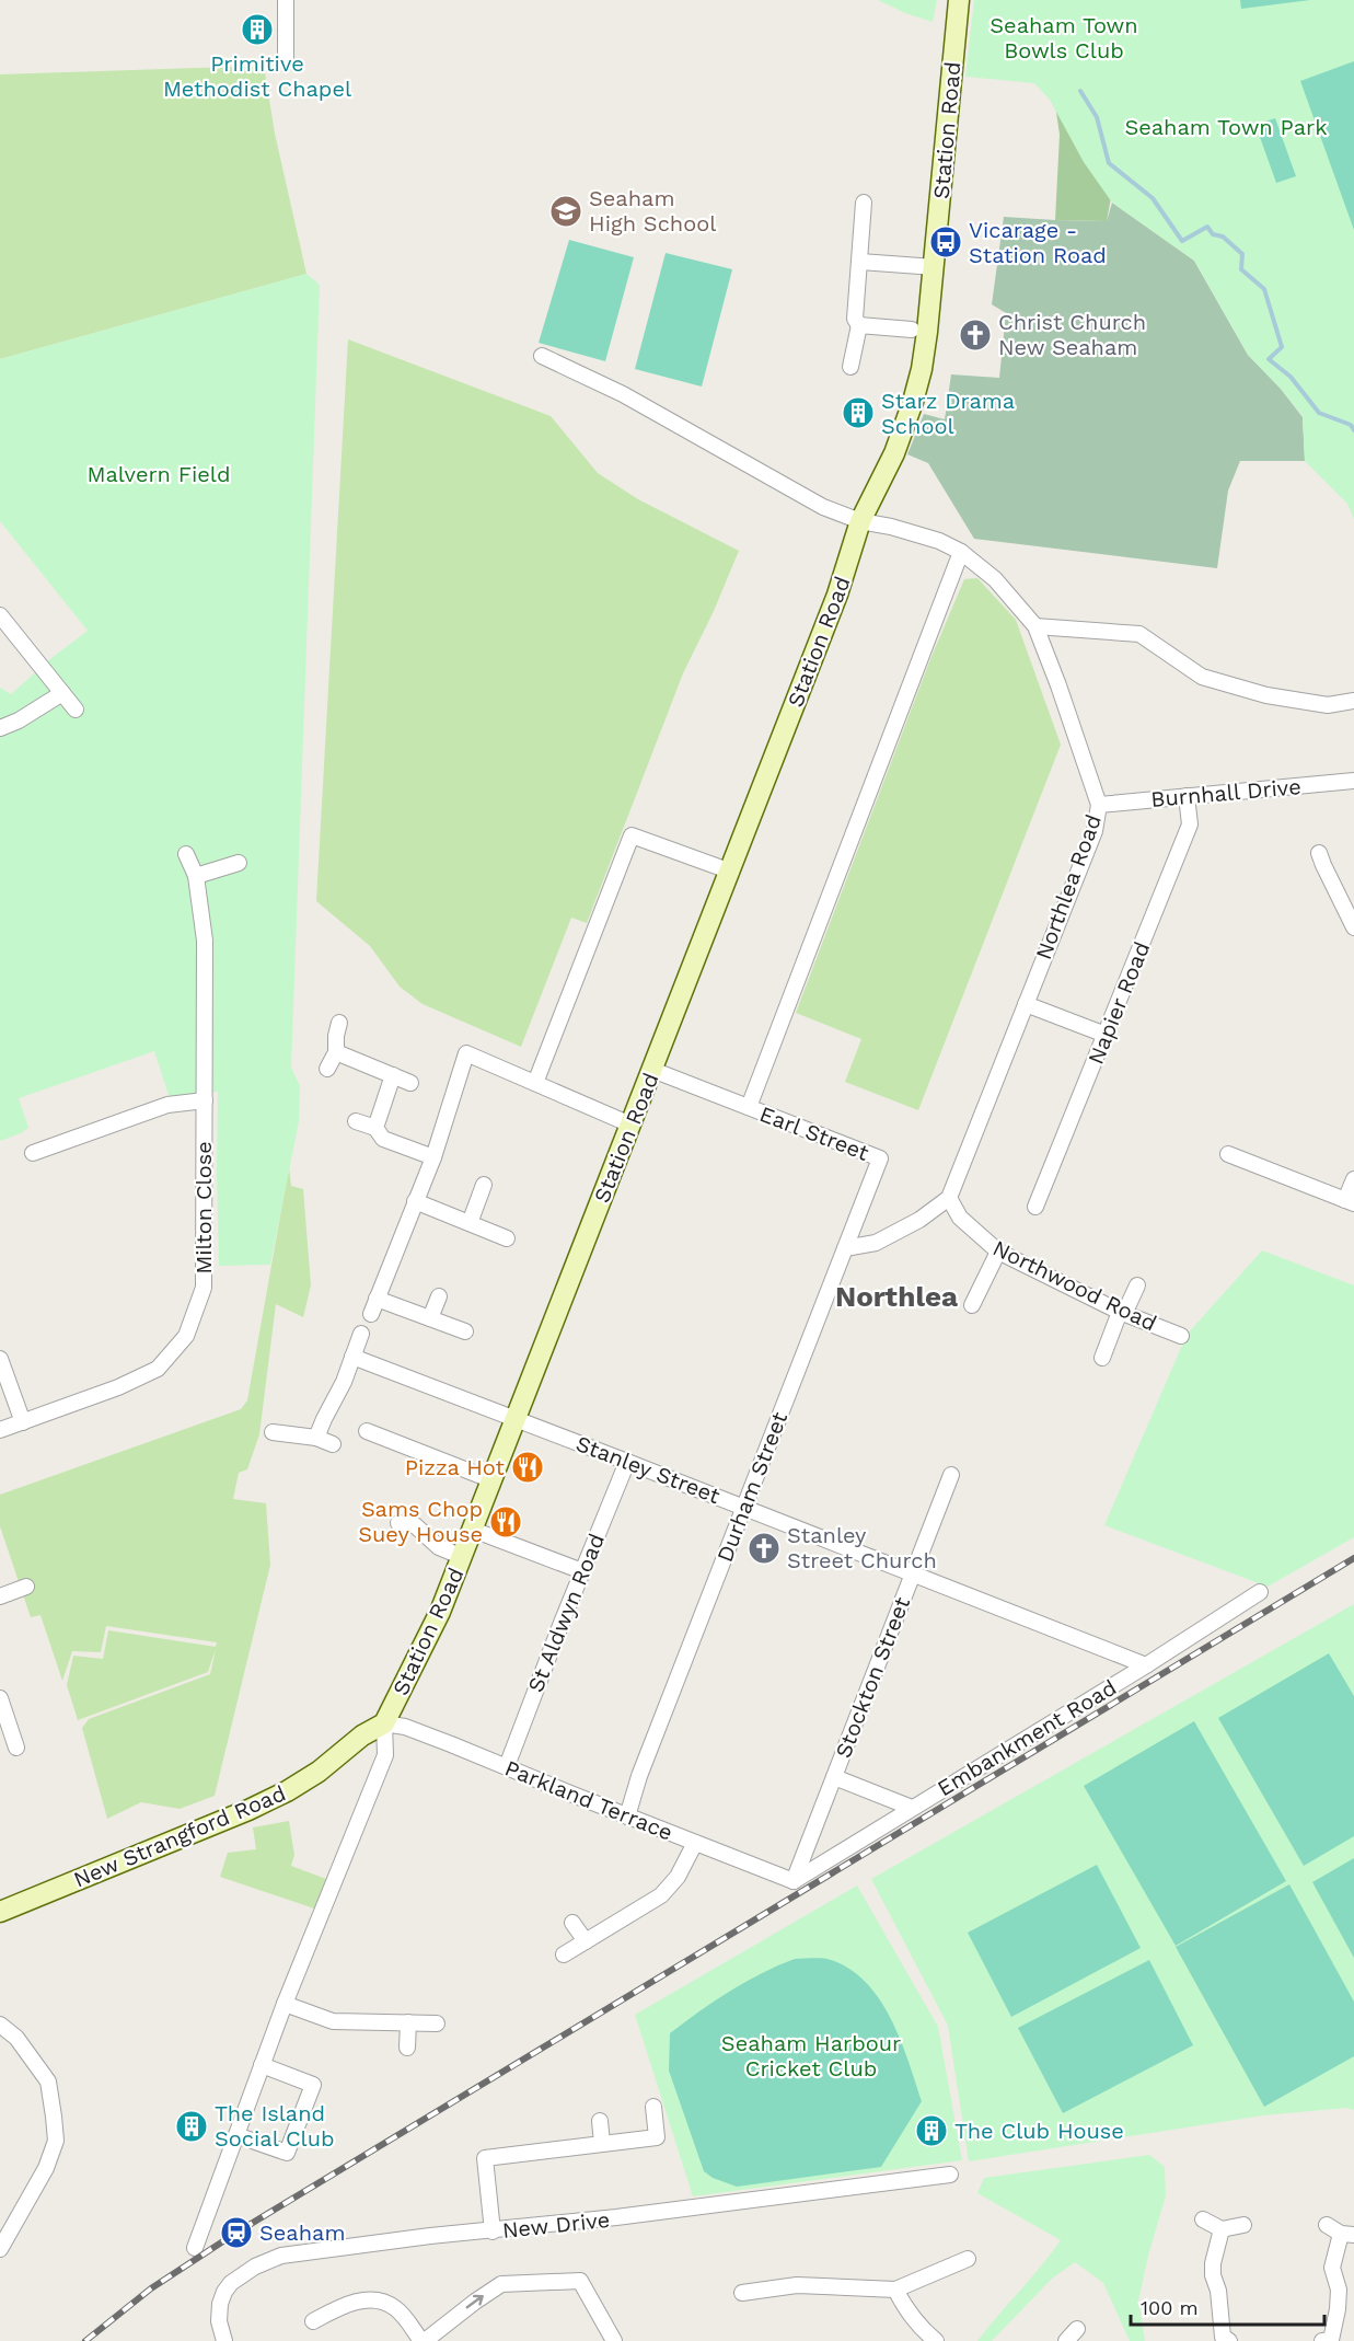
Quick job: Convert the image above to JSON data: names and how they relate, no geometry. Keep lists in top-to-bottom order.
{
  "streets": {
    "main road": ["Station Road", "New Strangford Road"],
    "street": [
      "Burnhall Drive",
      "Northlea Road",
      "Napier Road",
      "Earl Street",
      "Milton Close",
      "Northwood Road",
      "Stanley Street",
      "Durham Street",
      "St Aldwyn Road",
      "Stockton Street",
      "Embankment Road",
      "Parkland Terrace",
      "New Drive"
    ]
  },
  "crossings": [
    ["Station Road", "Northlea Road"],
    ["Station Road", "Earl Street"],
    ["Station Road", "Stanley Street"],
    ["Station Road", "Parkland Terrace"],
    ["Station Road", "New Strangford Road"],
    ["Burnhall Drive", "Northlea Road"],
    ["Burnhall Drive", "Napier Road"],
    ["Northlea Road", "Northwood Road"],
    ["Earl Street", "Durham Street"],
    ["Stanley Street", "Durham Street"],
    ["Stanley Street", "St Aldwyn Road"],
    ["Stanley Street", "Stockton Street"],
    ["Stanley Street", "Embankment Road"],
    ["Durham Street", "Parkland Terrace"],
    ["St Aldwyn Road", "Parkland Terrace"],
    ["Stockton Street", "Embankment Road"],
    ["Stockton Street", "Parkland Terrace"],
    ["Embankment Road", "Parkland Terrace"],
    ["Parkland Terrace", "New Strangford Road"]
  ],
  "districts": ["Northlea"],
  "parks": [
    "Seaham Town Bowls Club",
    "Seaham Town Park",
    "Malvern Field",
    "Seaham Harbour Cricket Club"
  ],
  "places": {
    "building": [
      "Primitive Methodist Chapel",
      "Starz Drama School",
      "The Island Social Club",
      "The Club House"
    ],
    "school or university": ["Seaham High School"],
    "bus stop": ["Vicarage - Station Road"],
    "church": ["Christ Church New Seaham", "Stanley Street Church"],
    "restaurant": ["Pizza Hot", "Sams Chop Suey House"],
    "station": ["Seaham"]
  },
  "scale_bar": "100 m"
}
